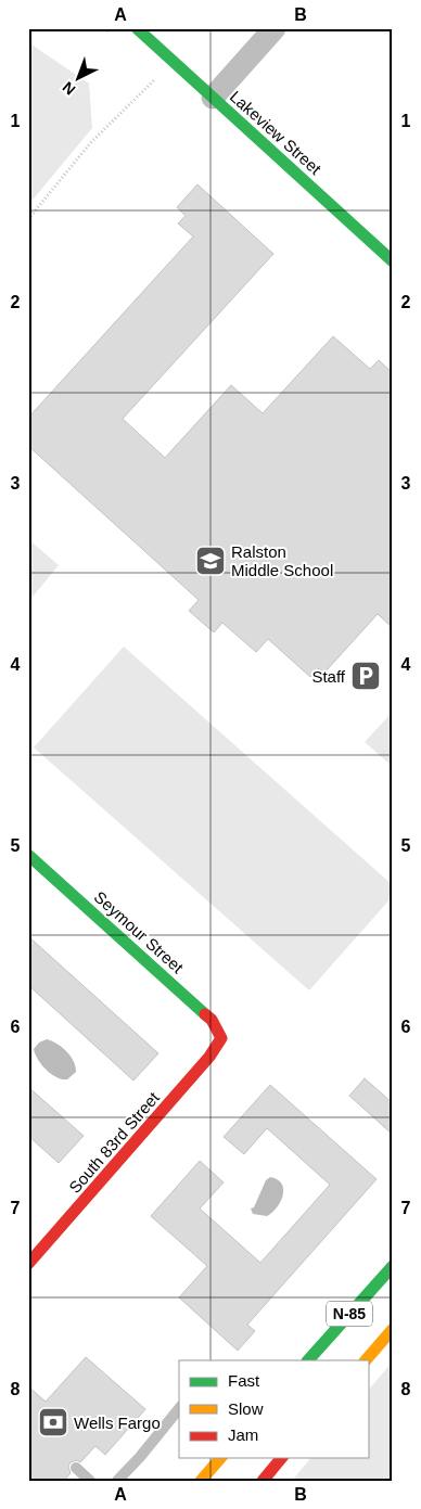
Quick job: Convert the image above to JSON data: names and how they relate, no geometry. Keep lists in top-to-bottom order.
{
  "streets": {
    "street": [
      "Lakeview Street",
      "Seymour Street",
      "South 83rd Street",
      "N-85"
    ]
  },
  "crossings": [
    ["Seymour Street", "South 83rd Street"]
  ],
  "places": {
    "school or university": ["Ralston Middle School"],
    "parking": ["Staff"],
    "bank": ["Wells Fargo"]
  },
  "legend": ["Fast", "Slow", "Jam"],
  "north": "bottom left",
  "grid": {
    "columns": ["A", "B"],
    "rows": [
      "1",
      "2",
      "3",
      "4",
      "5",
      "6",
      "7",
      "8"
    ]
  }
}
